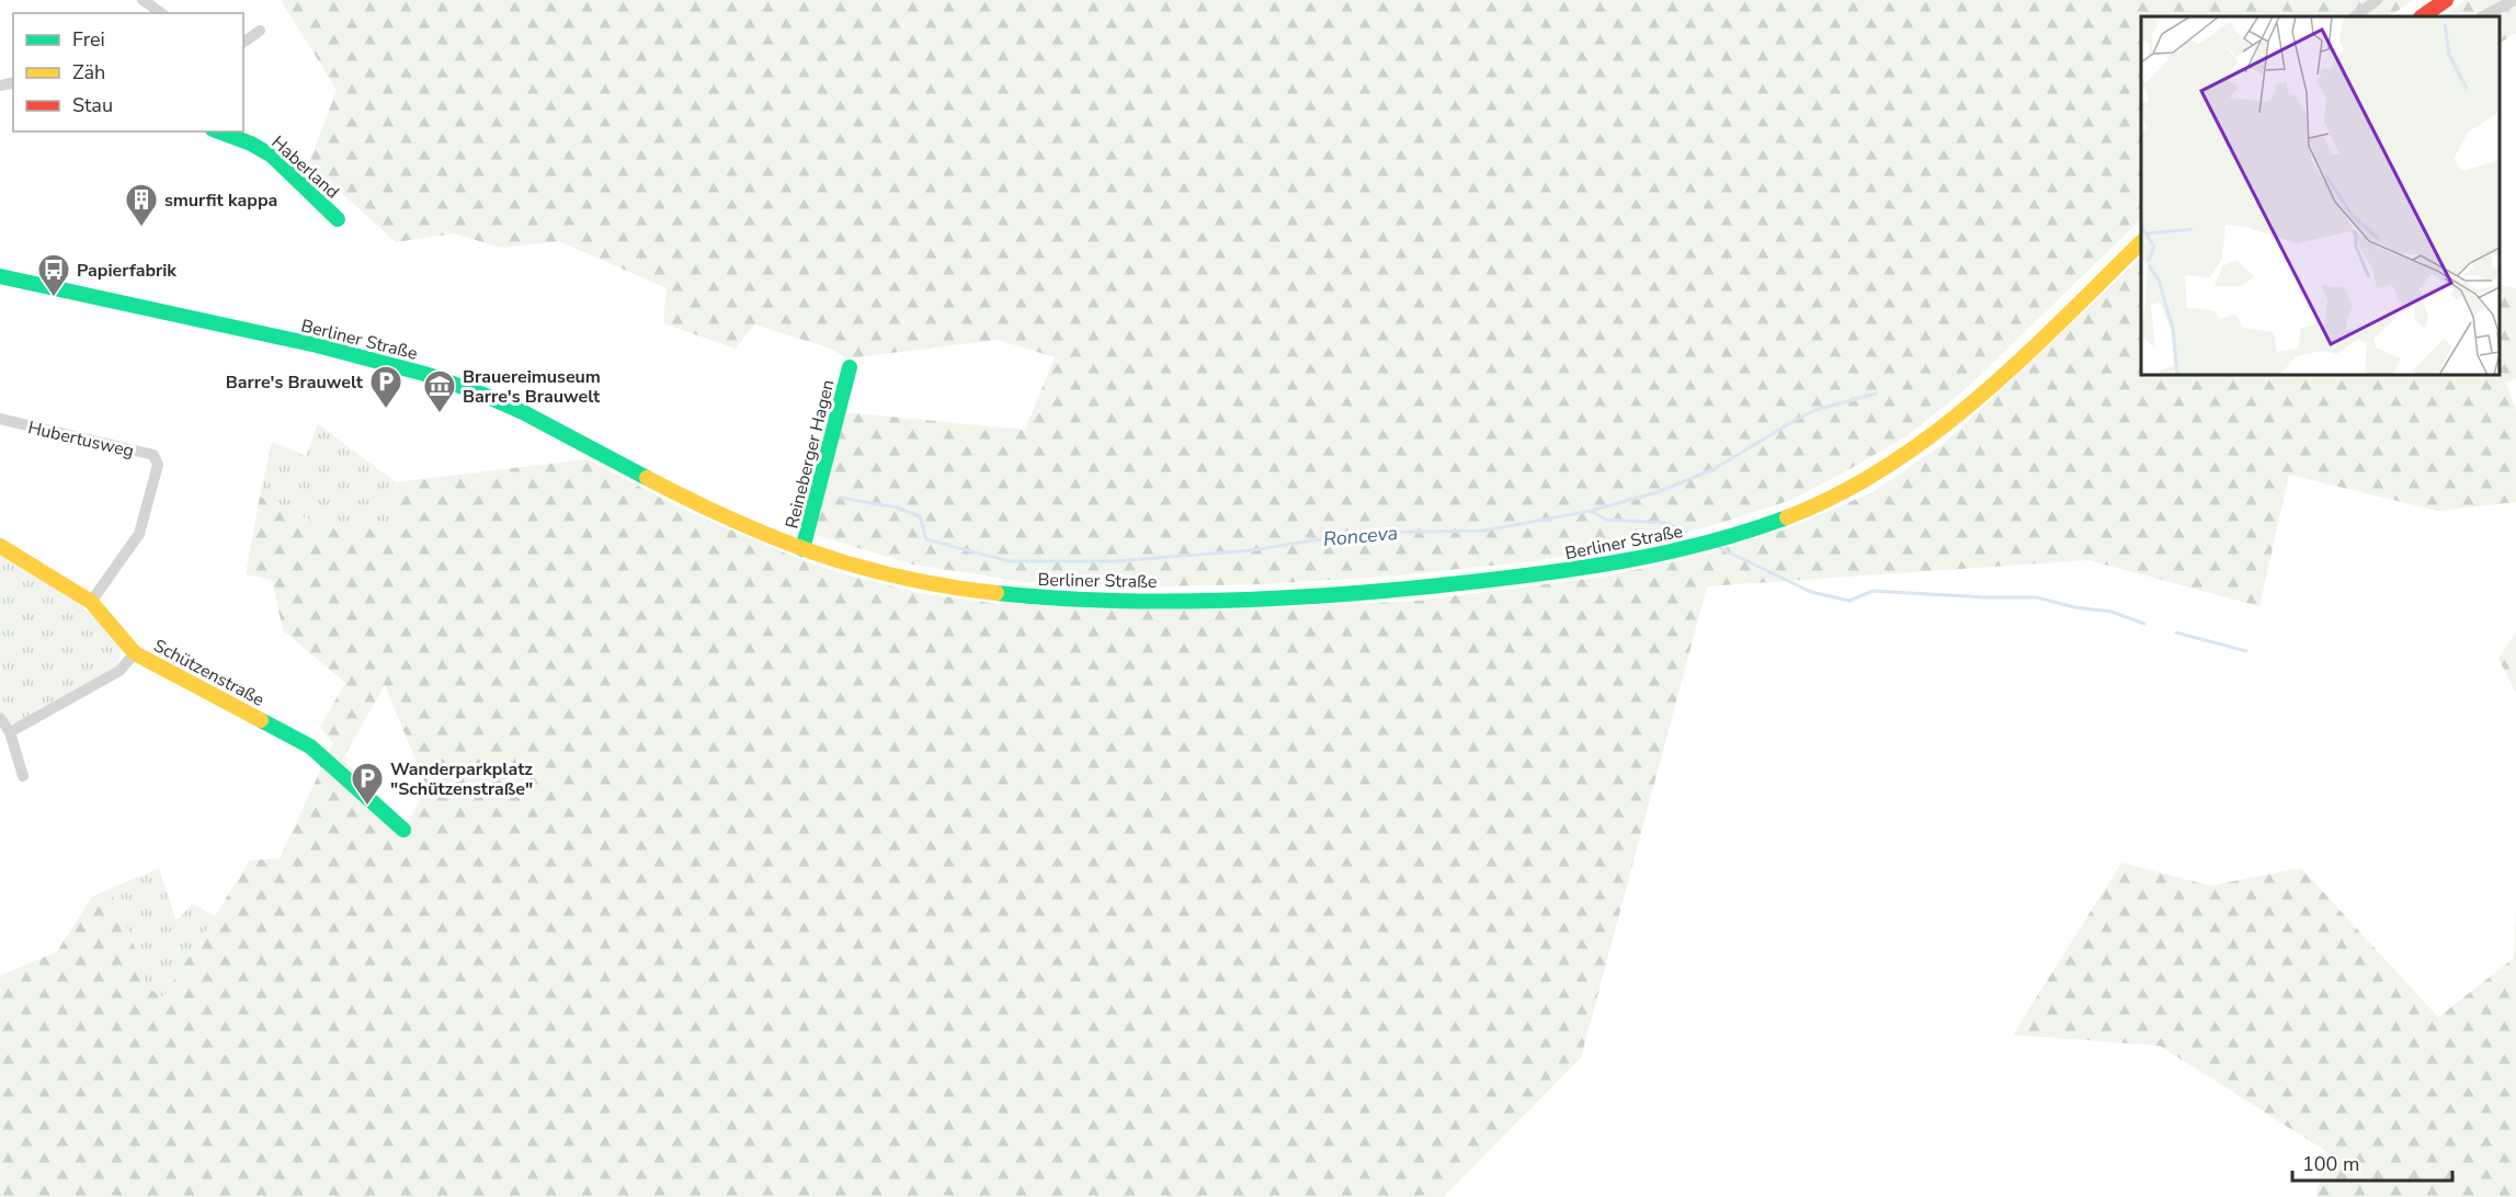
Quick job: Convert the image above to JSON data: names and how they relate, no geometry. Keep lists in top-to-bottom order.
{
  "streets": {
    "main road": [
      "Haberland",
      "Berliner Straße",
      "Reineberger Hagen",
      "Schützenstraße"
    ],
    "street": ["Hubertusweg"]
  },
  "crossings": [
    ["Berliner Straße", "Reineberger Hagen"],
    ["Hubertusweg", "Schützenstraße"]
  ],
  "water": ["Ronceva"],
  "places": {
    "building": ["smurfit kappa"],
    "bus stop": ["Papierfabrik"],
    "parking": ["Barre's Brauwelt", "Wanderparkplatz \"Schützenstraße\""],
    "museum": ["Brauereimuseum Barre's Brauwelt"]
  },
  "legend": ["Frei", "Zäh", "Stau"],
  "scale_bar": "100 m"
}
